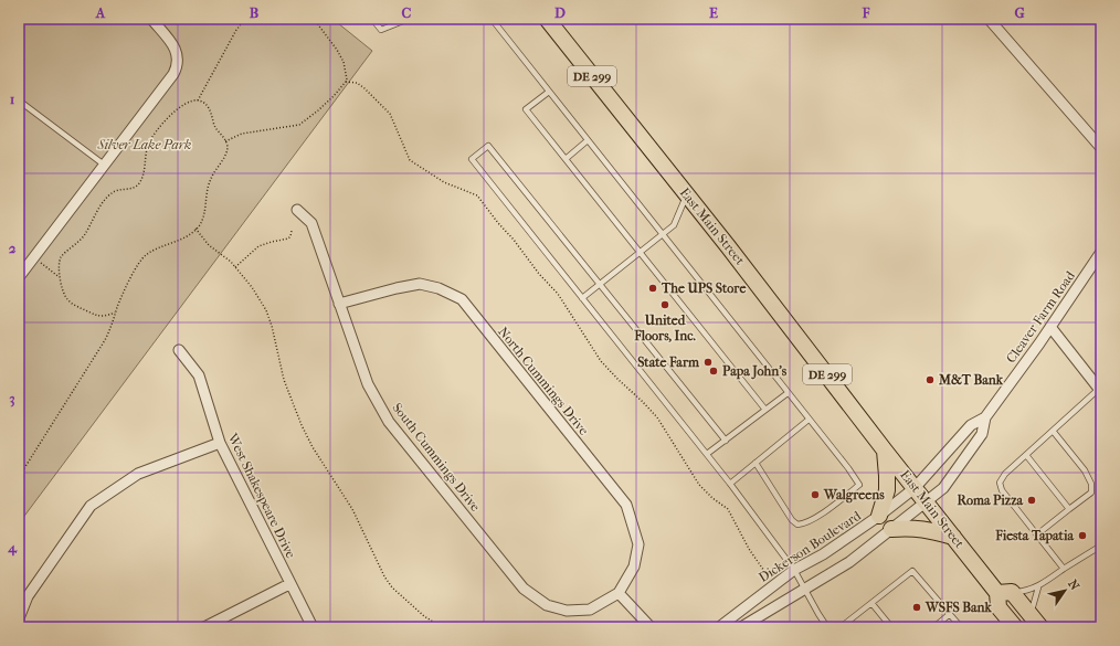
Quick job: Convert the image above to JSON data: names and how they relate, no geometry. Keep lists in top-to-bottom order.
{
  "streets": {
    "main road": ["DE 299", "East Main Street"],
    "street": [
      "Cleaver Farm Road",
      "North Cummings Drive",
      "South Cummings Drive",
      "West Shakespeare Drive",
      "Dickerson Boulevard"
    ]
  },
  "crossings": [
    ["DE 299", "East Main Street"],
    ["East Main Street", "Cleaver Farm Road"],
    ["East Main Street", "Dickerson Boulevard"],
    ["Cleaver Farm Road", "Dickerson Boulevard"],
    ["North Cummings Drive", "South Cummings Drive"]
  ],
  "parks": ["Silver Lake Park"],
  "places": [
    "The UPS Store",
    "United Floors, Inc.",
    "State Farm",
    "Papa John's",
    "M&T Bank",
    "Walgreens",
    "Roma Pizza",
    "Fiesta Tapatia",
    "WSFS Bank"
  ],
  "north": "top right",
  "grid": {
    "columns": [
      "A",
      "B",
      "C",
      "D",
      "E",
      "F",
      "G"
    ],
    "rows": [
      "1",
      "2",
      "3",
      "4"
    ]
  }
}
